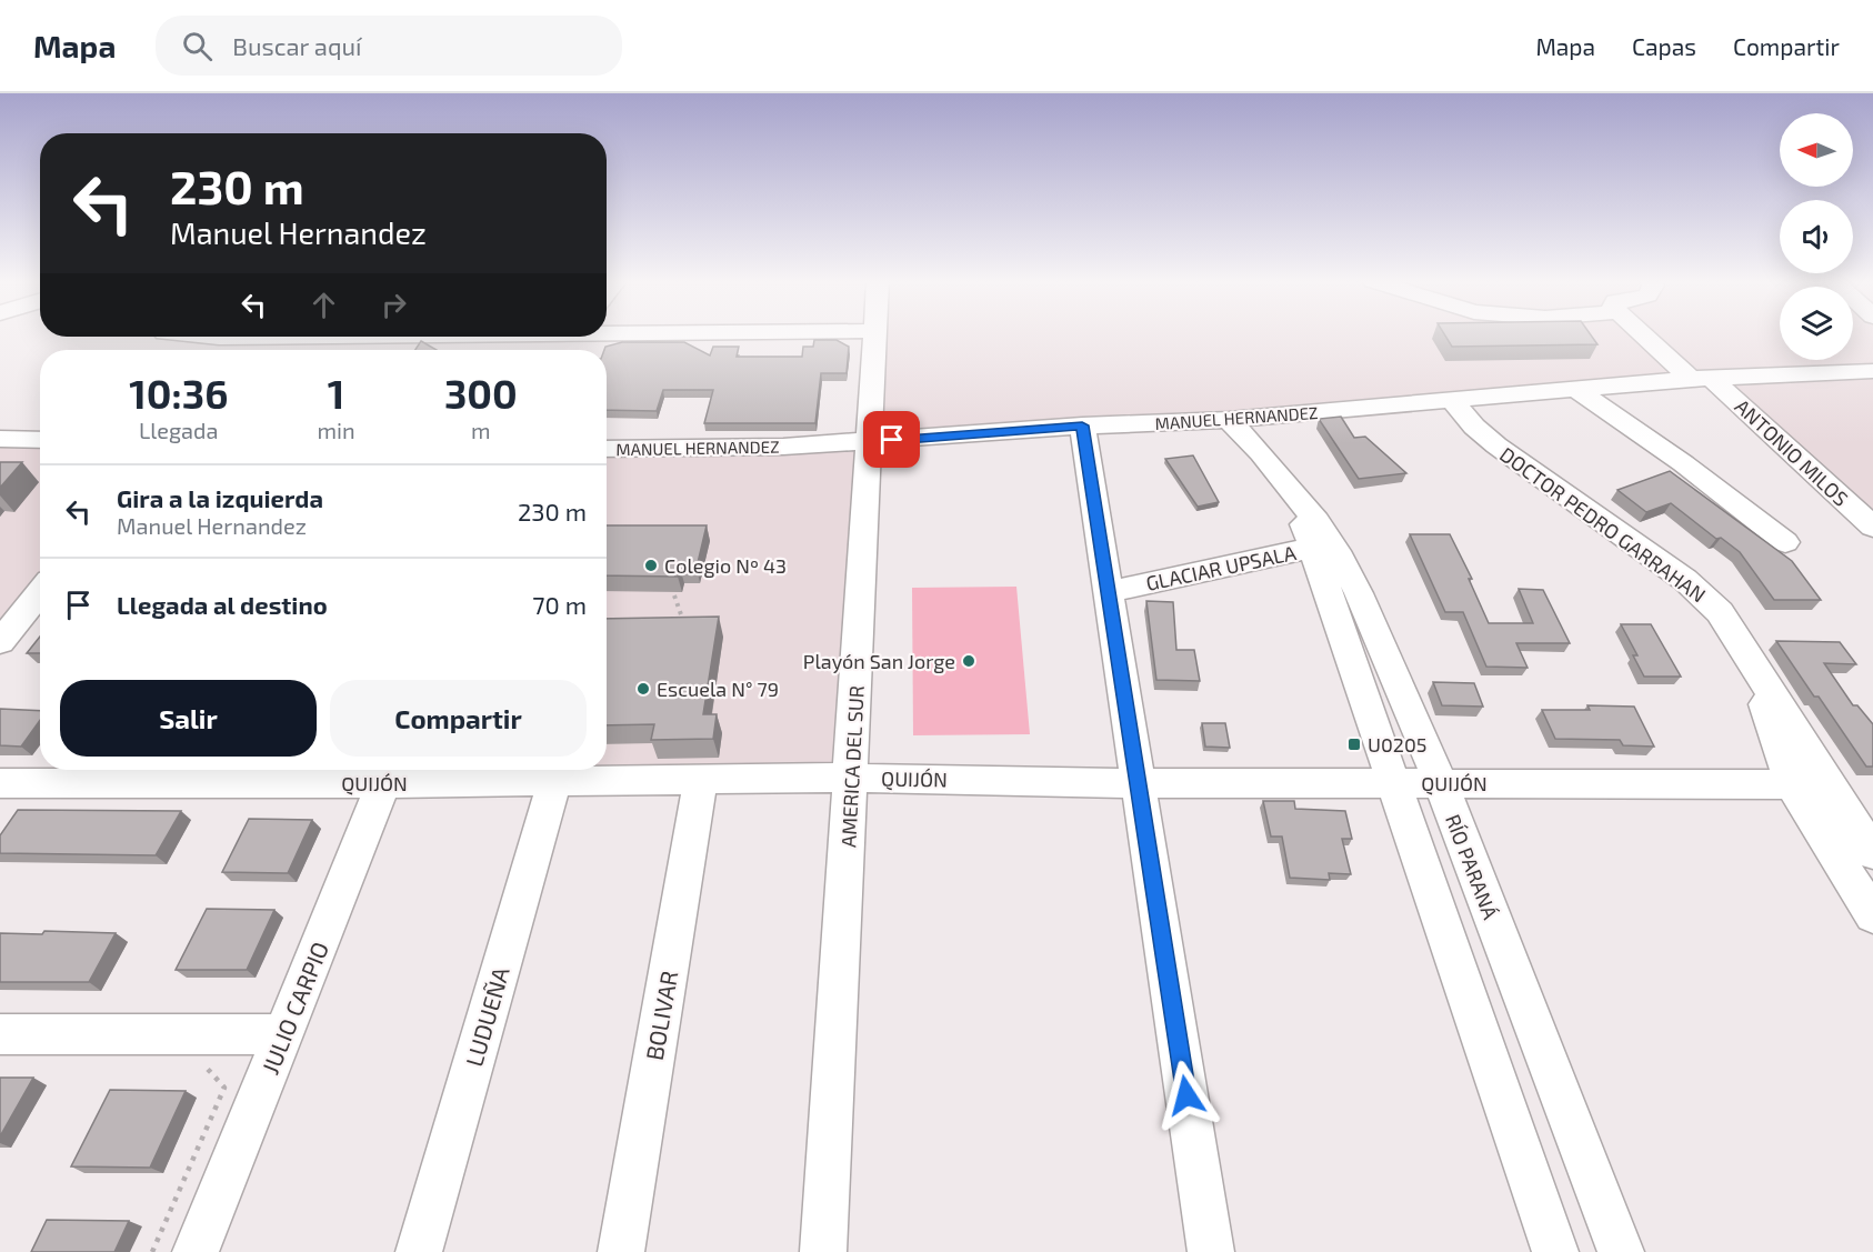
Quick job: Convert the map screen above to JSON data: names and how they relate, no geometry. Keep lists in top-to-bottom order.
{
  "streets": {
    "street": [
      "MANUEL HERNANDEZ",
      "ANTONIO MILOS",
      "DOCTOR PEDRO GARRAHAN",
      "GLACIAR UPSALA",
      "AMERICA DEL SUR",
      "QUIJÓN",
      "RÍO PARANÁ",
      "JULIO CARPIO",
      "BOLIVAR",
      "LUDUEÑA"
    ]
  },
  "crossings": [
    ["MANUEL HERNANDEZ", "ANTONIO MILOS"],
    ["MANUEL HERNANDEZ", "DOCTOR PEDRO GARRAHAN"],
    ["MANUEL HERNANDEZ", "AMERICA DEL SUR"],
    ["MANUEL HERNANDEZ", "RÍO PARANÁ"],
    ["DOCTOR PEDRO GARRAHAN", "QUIJÓN"],
    ["GLACIAR UPSALA", "RÍO PARANÁ"],
    ["AMERICA DEL SUR", "QUIJÓN"],
    ["QUIJÓN", "RÍO PARANÁ"],
    ["QUIJÓN", "JULIO CARPIO"],
    ["QUIJÓN", "BOLIVAR"],
    ["QUIJÓN", "LUDUEÑA"]
  ],
  "places": {
    "other": ["Colegio Nº 43", "Playón San Jorge", "Escuela N° 79"],
    "transit": ["U0205"]
  },
  "north": "left",
  "page": {
    "header": "Mapa",
    "search": "Buscar aquí",
    "nav": ["Mapa", "Capas", "Compartir"],
    "turn": ["230 m", "Manuel Hernandez"],
    "eta": [
      "10:36",
      "Llegada",
      "1",
      "min",
      "300",
      "m"
    ],
    "list": [
      {
        "name": "Gira a la izquierda",
        "note": "Manuel Hernandez",
        "value": "230 m"
      },
      {
        "name": "Llegada al destino",
        "value": "70 m"
      }
    ],
    "buttons": ["Salir", "Compartir"]
  }
}
